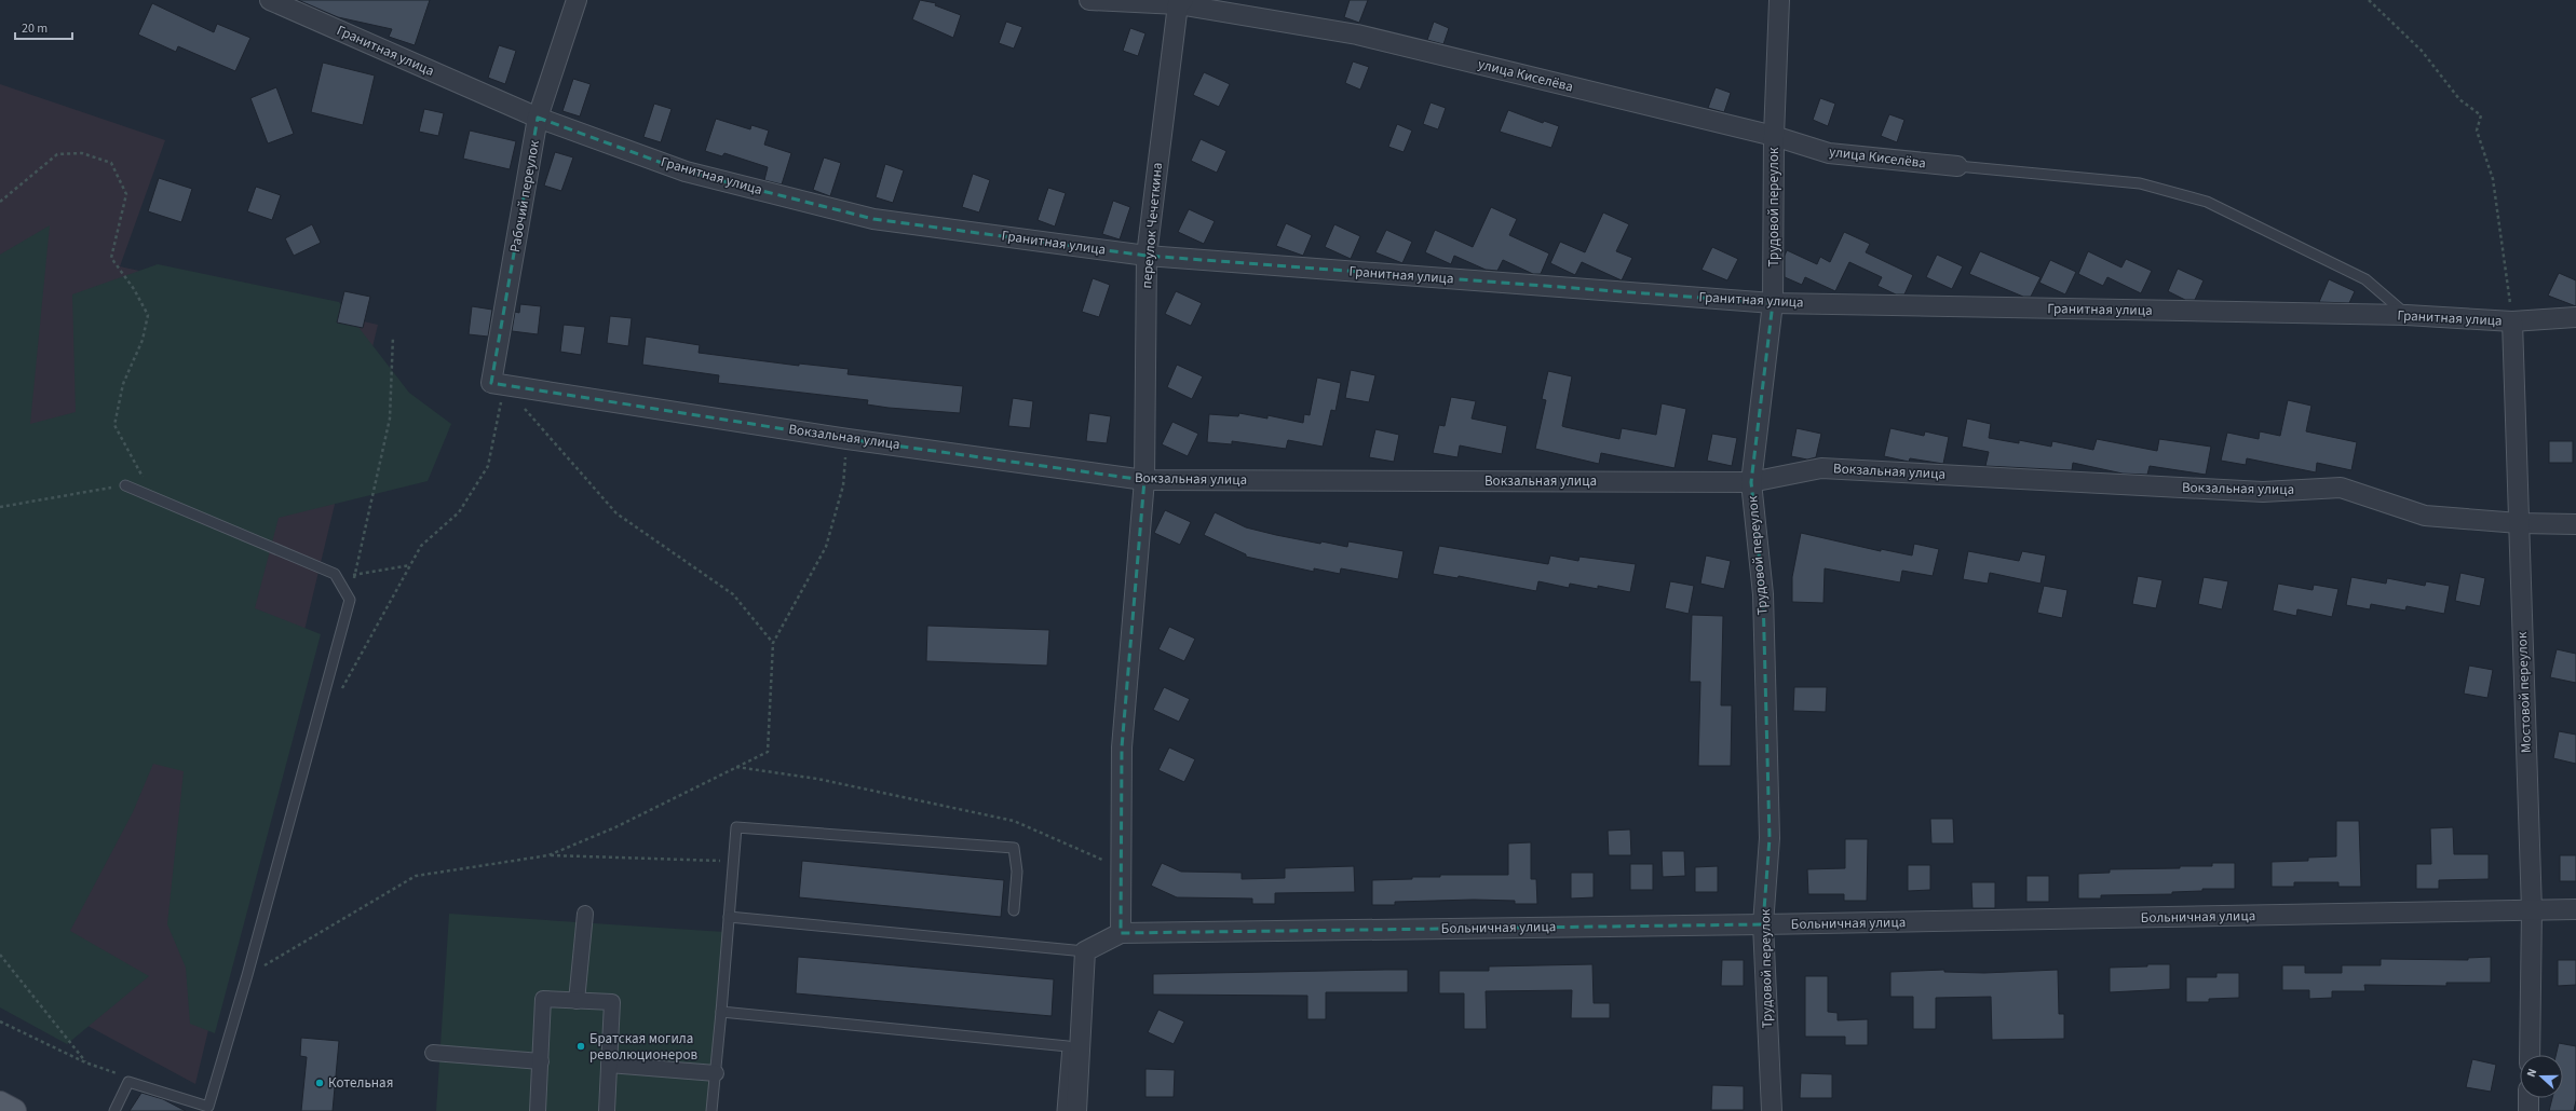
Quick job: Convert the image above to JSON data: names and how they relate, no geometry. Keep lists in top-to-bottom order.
{
  "streets": {
    "street": [
      "Гранитная улица",
      "улица Киселёва",
      "Рабочий переулок",
      "Трудовой переулок",
      "переулок Чечеткина",
      "Вокзальная улица",
      "Мостовой переулок",
      "Больничная улица"
    ]
  },
  "crossings": [
    ["Гранитная улица", "Рабочий переулок"],
    ["Гранитная улица", "Трудовой переулок"],
    ["Гранитная улица", "переулок Чечеткина"],
    ["Гранитная улица", "Мостовой переулок"],
    ["улица Киселёва", "Трудовой переулок"],
    ["улица Киселёва", "переулок Чечеткина"],
    ["Рабочий переулок", "Вокзальная улица"],
    ["Трудовой переулок", "Вокзальная улица"],
    ["Трудовой переулок", "Больничная улица"],
    ["переулок Чечеткина", "Вокзальная улица"],
    ["переулок Чечеткина", "Больничная улица"],
    ["Вокзальная улица", "Мостовой переулок"],
    ["Мостовой переулок", "Больничная улица"]
  ],
  "places": ["Братская могила революционеров", "Котельная"],
  "scale_bar": "20 m",
  "north": "left"
}
